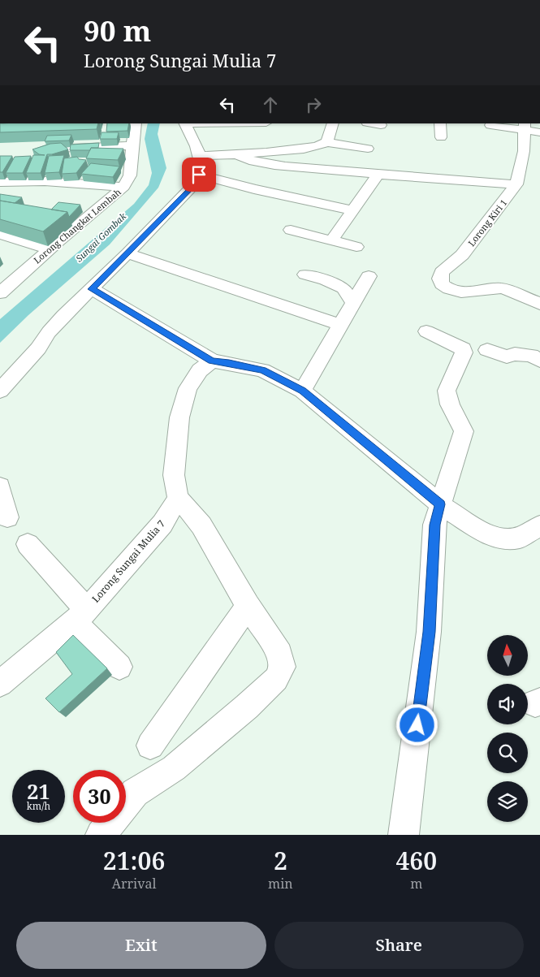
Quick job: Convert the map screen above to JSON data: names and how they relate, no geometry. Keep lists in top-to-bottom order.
{
  "streets": {
    "street": ["Lorong Kiri 1", "Lorong Changkat Lembah", "Lorong Sungai Mulia 7"]
  },
  "water": ["Sungai Gombak"],
  "north": "top",
  "page": {
    "turn": ["90 m", "Lorong Sungai Mulia 7"],
    "speed": "21 km/h",
    "limit": "30",
    "eta": [
      "21:06",
      "Arrival",
      "2",
      "min",
      "460",
      "m"
    ],
    "buttons": ["Exit", "Share"]
  }
}
